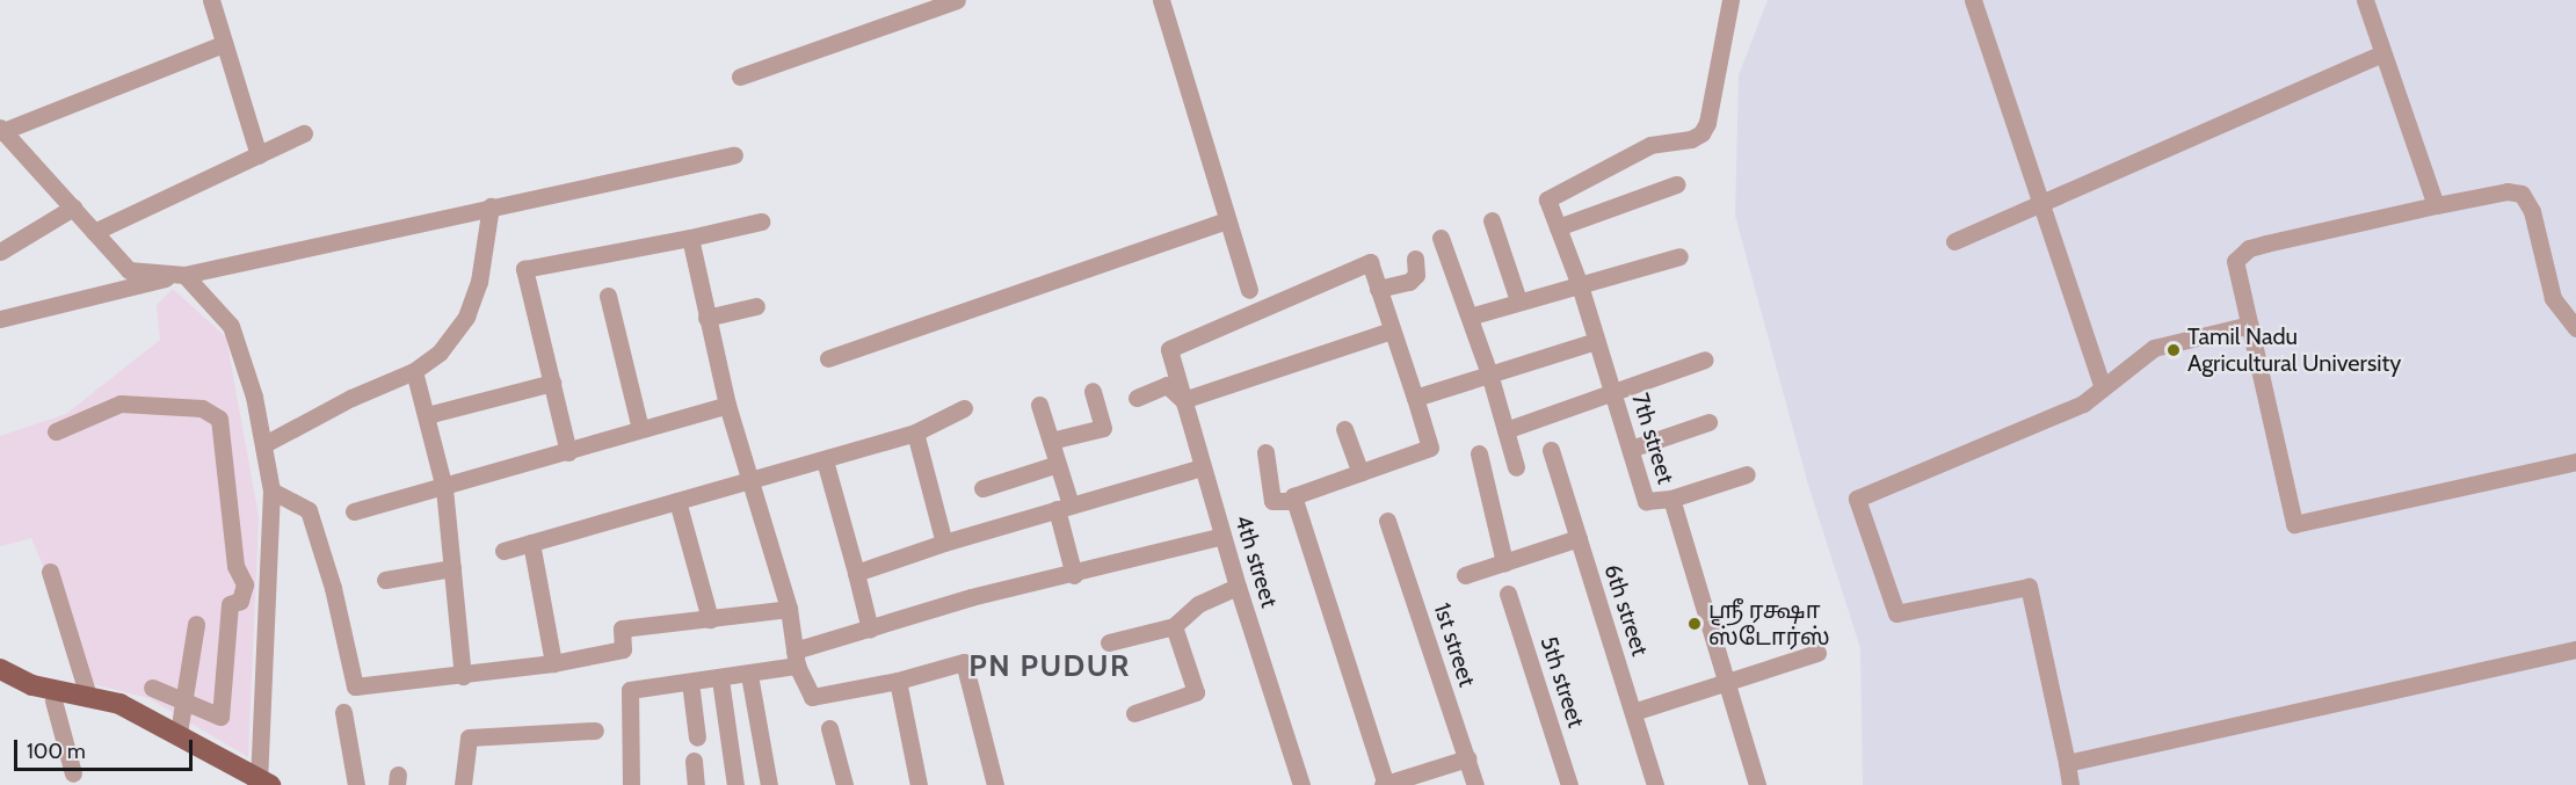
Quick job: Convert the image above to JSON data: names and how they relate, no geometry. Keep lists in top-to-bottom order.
{
  "streets": {
    "street": [
      "7th street",
      "4th street",
      "6th street",
      "1st street",
      "5th street"
    ]
  },
  "districts": ["PN PUDUR"],
  "places": ["Tamil Nadu Agricultural University", "ஶ்ரீ ரக்ஷா ஸ்டோர்ஸ்"],
  "scale_bar": "100 m"
}
